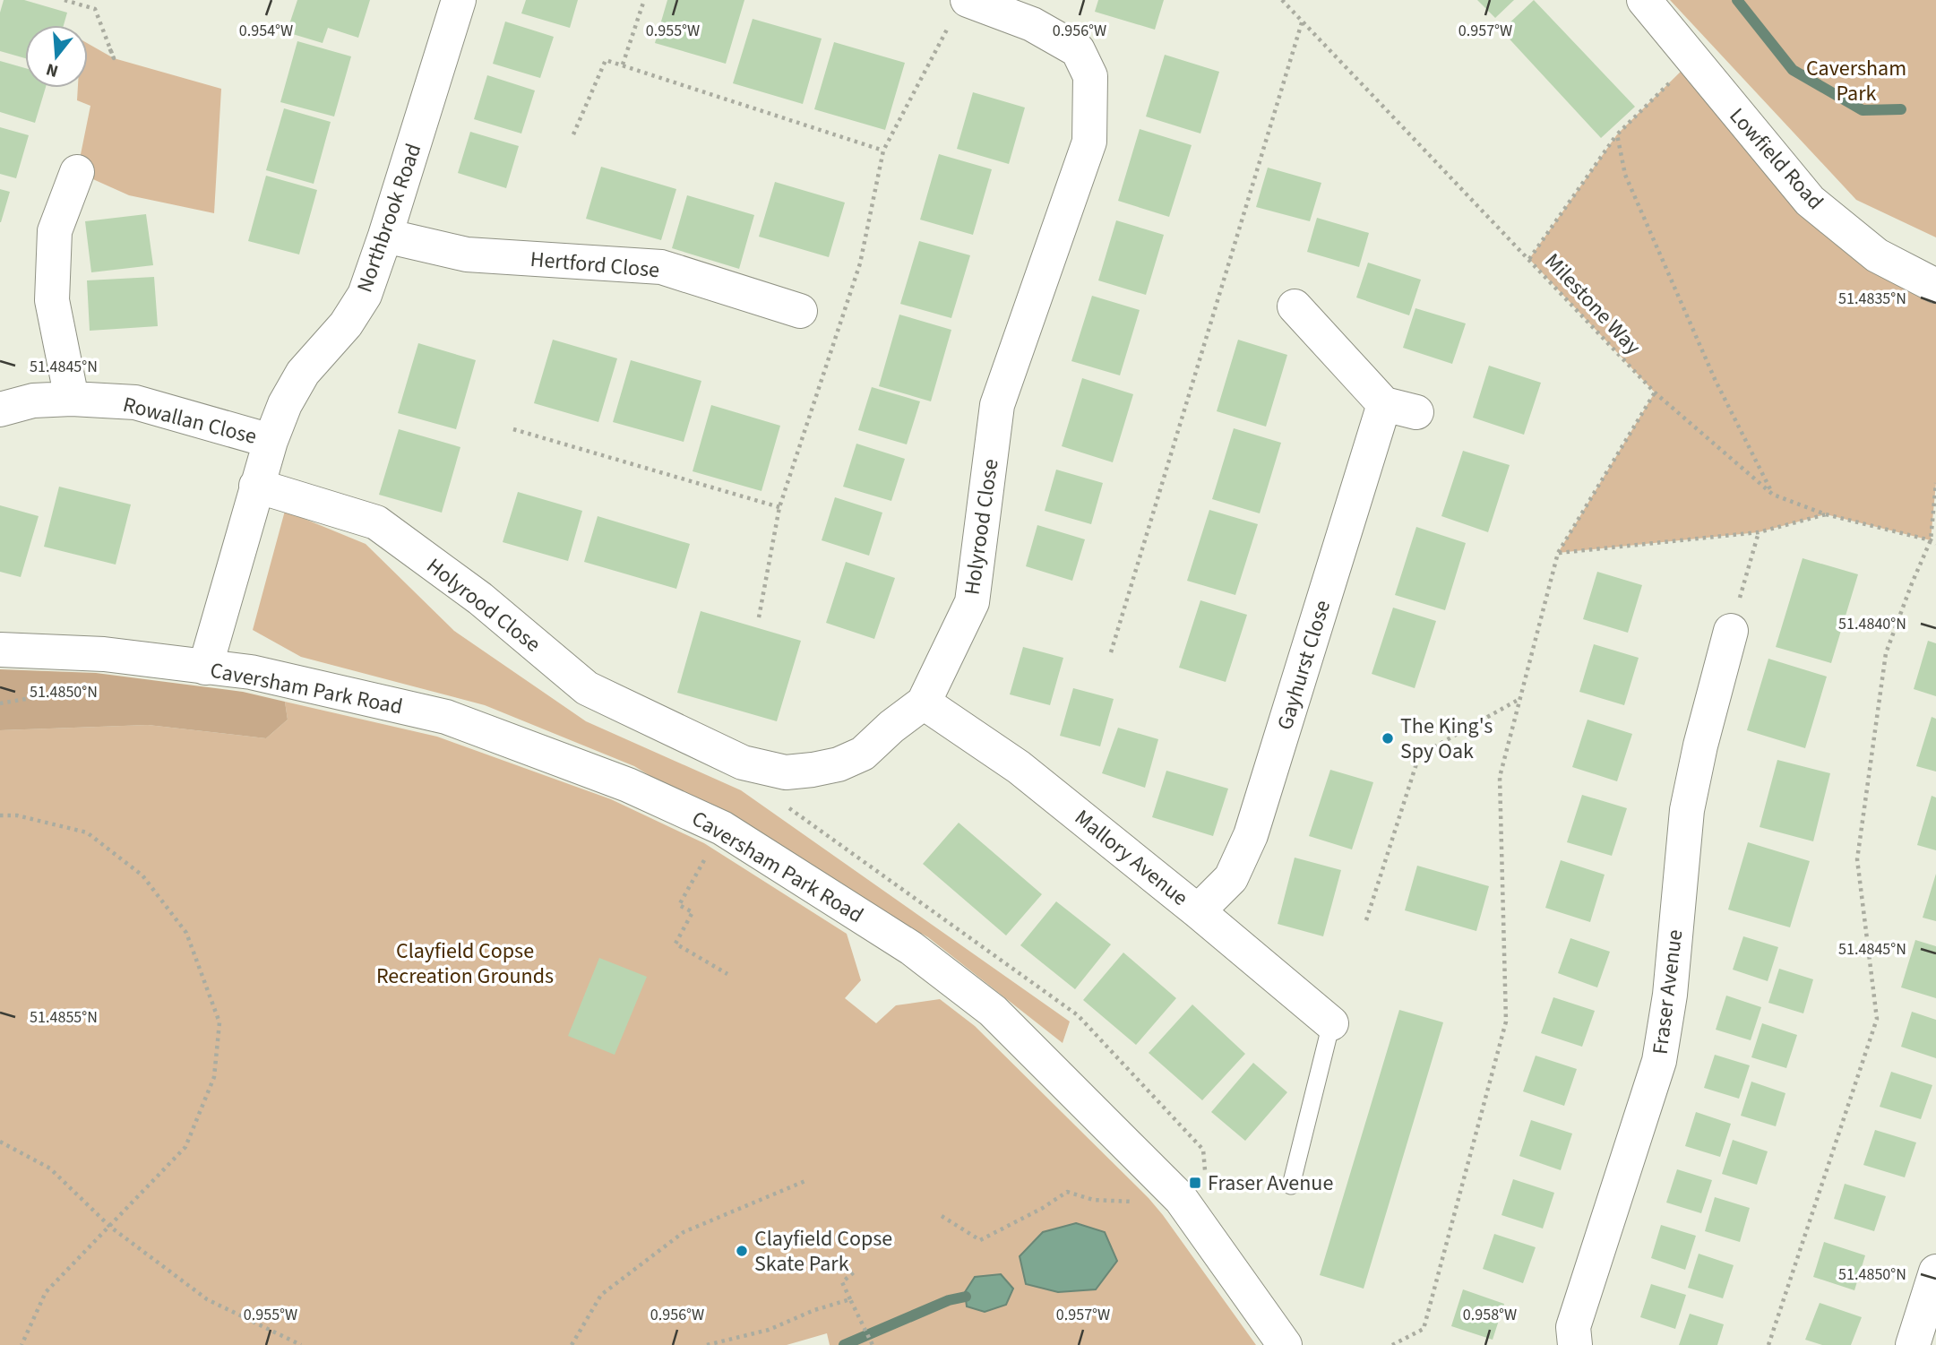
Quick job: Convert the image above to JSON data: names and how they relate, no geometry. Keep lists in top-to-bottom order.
{
  "streets": {
    "street": [
      "Lowfield Road",
      "Northbrook Road",
      "Hertford Close",
      "Rowallan Close",
      "Holyrood Close",
      "Gayhurst Close",
      "Caversham Park Road",
      "Mallory Avenue",
      "Fraser Avenue"
    ],
    "path": ["Milestone Way"]
  },
  "crossings": [
    ["Northbrook Road", "Hertford Close"],
    ["Northbrook Road", "Rowallan Close"],
    ["Northbrook Road", "Holyrood Close"],
    ["Northbrook Road", "Caversham Park Road"],
    ["Holyrood Close", "Mallory Avenue"],
    ["Gayhurst Close", "Mallory Avenue"]
  ],
  "parks": ["Caversham Park", "Clayfield Copse Recreation Grounds"],
  "places": {
    "other": ["The King's Spy Oak", "Clayfield Copse Skate Park"],
    "transit": ["Fraser Avenue"]
  },
  "north": "bottom",
  "coordinates": [
    "0.954°W",
    "0.955°W",
    "0.956°W",
    "0.957°W",
    "51.4835°N",
    "51.4845°N",
    "51.4840°N",
    "51.4850°N",
    "51.4855°N",
    "0.958°W"
  ]
}
